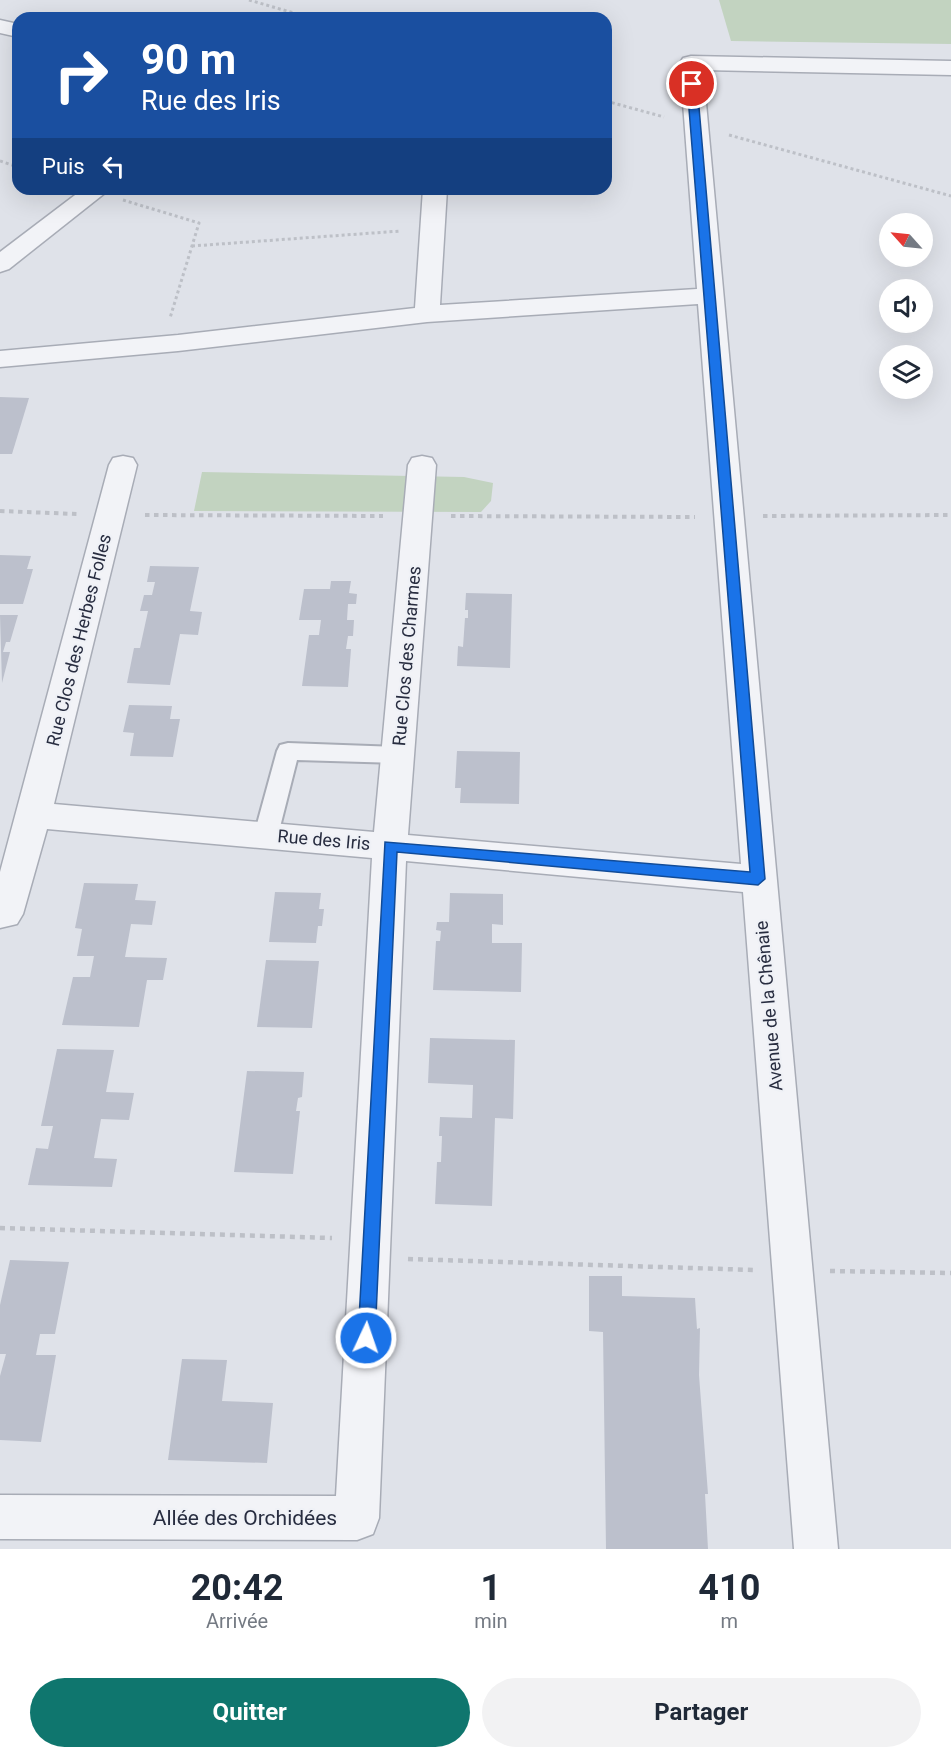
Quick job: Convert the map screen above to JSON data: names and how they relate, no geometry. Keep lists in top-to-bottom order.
{
  "streets": {
    "street": [
      "Rue Clos des Herbes Folles",
      "Rue Clos des Charmes",
      "Rue des Iris",
      "Avenue de la Chênaie",
      "Allée des Orchidées"
    ]
  },
  "crossings": [
    ["Rue Clos des Herbes Folles", "Rue des Iris"],
    ["Rue Clos des Charmes", "Rue des Iris"],
    ["Rue Clos des Charmes", "Allée des Orchidées"],
    ["Rue des Iris", "Avenue de la Chênaie"],
    ["Rue des Iris", "Allée des Orchidées"]
  ],
  "north": "top left",
  "page": {
    "turn": ["90 m", "Rue des Iris"],
    "then": "Puis",
    "eta": [
      "20:42",
      "Arrivée",
      "1",
      "min",
      "410",
      "m"
    ],
    "buttons": ["Quitter", "Partager"]
  }
}
